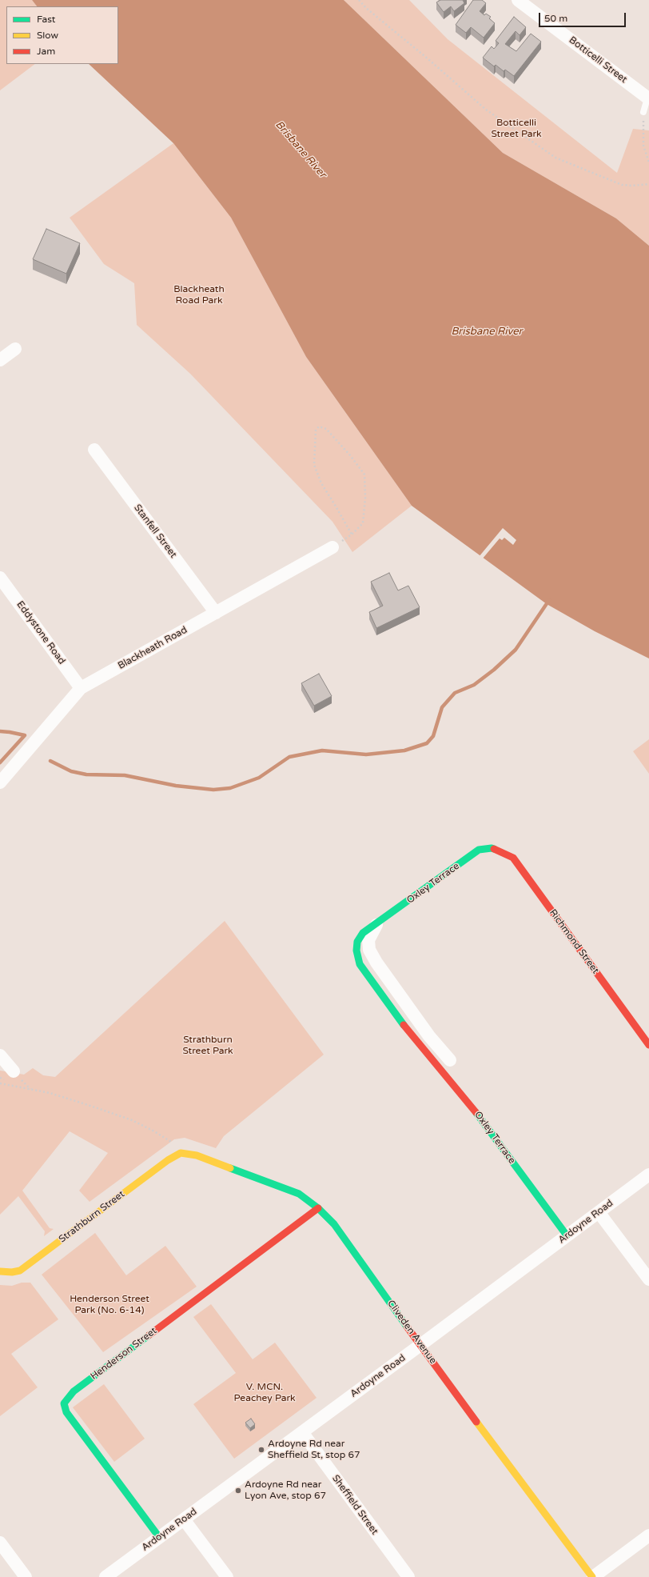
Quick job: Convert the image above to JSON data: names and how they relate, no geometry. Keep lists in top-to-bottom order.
{
  "streets": {
    "street": [
      "Botticelli Street",
      "Stanfell Street",
      "Eddystone Road",
      "Blackheath Road",
      "Oxley Terrace",
      "Richmond Street",
      "Strathburn Street",
      "Ardoyne Road",
      "Cliveden Avenue",
      "Henderson Street",
      "Sheffield Street"
    ]
  },
  "crossings": [
    ["Stanfell Street", "Blackheath Road"],
    ["Eddystone Road", "Blackheath Road"],
    ["Oxley Terrace", "Richmond Street"],
    ["Oxley Terrace", "Ardoyne Road"],
    ["Strathburn Street", "Cliveden Avenue"],
    ["Ardoyne Road", "Cliveden Avenue"],
    ["Ardoyne Road", "Henderson Street"],
    ["Ardoyne Road", "Sheffield Street"],
    ["Cliveden Avenue", "Henderson Street"]
  ],
  "water": ["Brisbane River"],
  "parks": [
    "Botticelli Street Park",
    "Blackheath Road Park",
    "Strathburn Street Park",
    "Henderson Street Park (No. 6-14)",
    "V. MCN. Peachey Park"
  ],
  "places": ["Ardoyne Rd near Sheffield St, stop 67", "Ardoyne Rd near Lyon Ave, stop 67"],
  "legend": ["Fast", "Slow", "Jam"],
  "scale_bar": "50 m"
}
